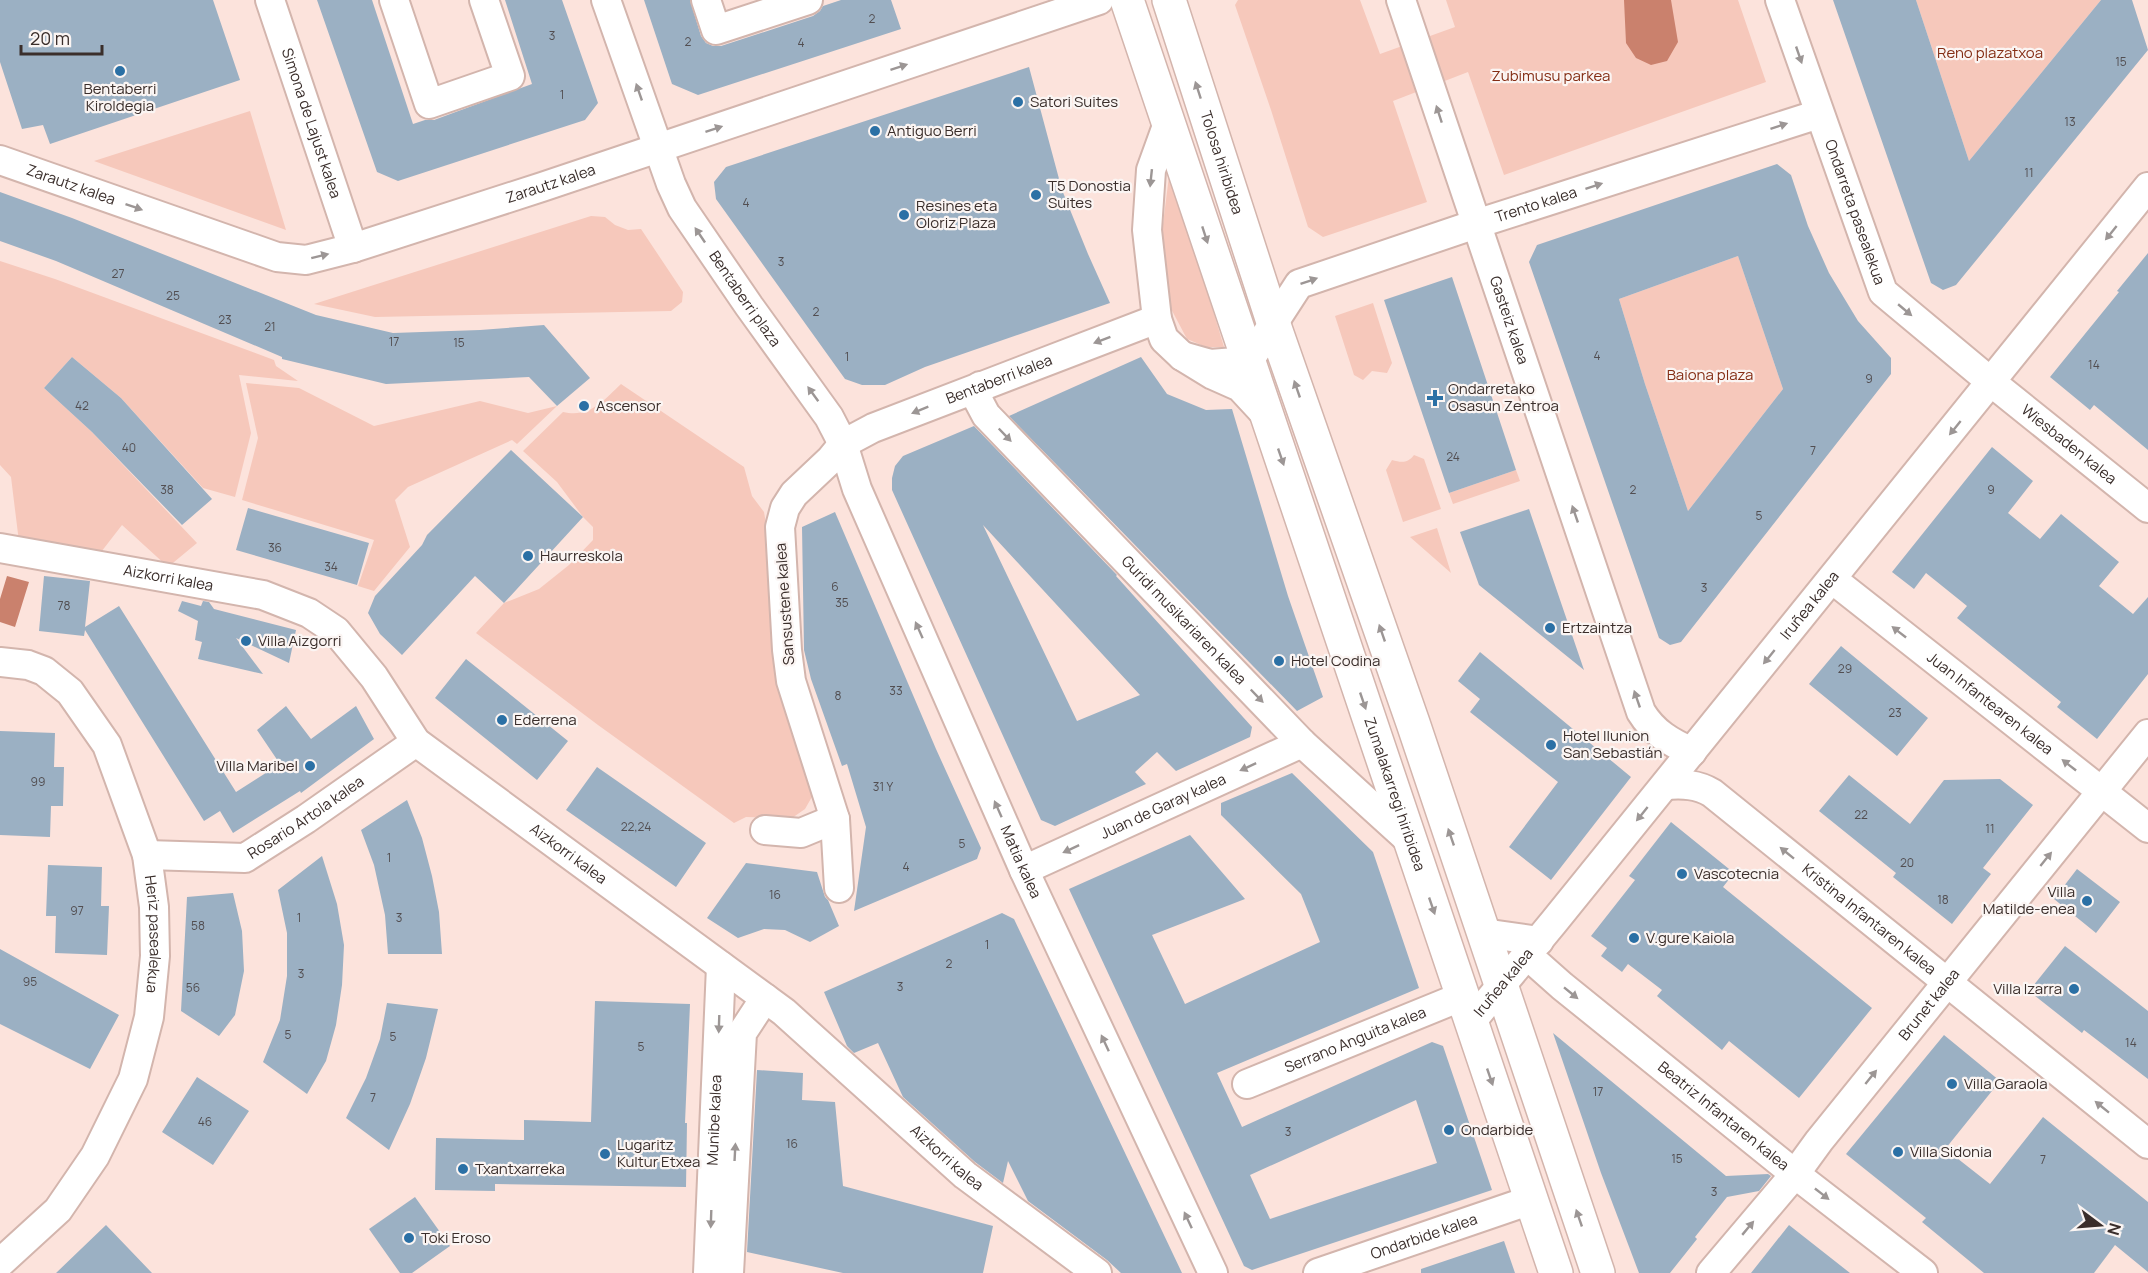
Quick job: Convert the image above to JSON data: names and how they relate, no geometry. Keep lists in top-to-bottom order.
{
  "streets": {
    "main road": ["Tolosa hiribidea", "Zumalakarregi hiribidea"],
    "street": [
      "Simona de Lajust kalea",
      "Zarautz kalea",
      "Trento kalea",
      "Ondarreta pasealekua",
      "Bentaberri plaza",
      "Gasteiz kalea",
      "Bentaberri kalea",
      "Wiesbaden kalea",
      "Aizkorri kalea",
      "Sansustene kalea",
      "Iruñea kalea",
      "Guridi musikariaren kalea",
      "Juan Infantearen kalea",
      "Juan de Garay kalea",
      "Rosario Artola kalea",
      "Matia kalea",
      "Kristina Infantaren kalea",
      "Heriz pasealekua",
      "Brunet kalea",
      "Serrano Anguita kalea",
      "Beatriz Infantaren kalea",
      "Munibe kalea",
      "Ondarbide kalea"
    ]
  },
  "crossings": [
    ["Simona de Lajust kalea", "Zarautz kalea"],
    ["Tolosa hiribidea", "Trento kalea"],
    ["Zarautz kalea", "Bentaberri plaza"],
    ["Trento kalea", "Ondarreta pasealekua"],
    ["Trento kalea", "Gasteiz kalea"],
    ["Trento kalea", "Zumalakarregi hiribidea"],
    ["Ondarreta pasealekua", "Wiesbaden kalea"],
    ["Ondarreta pasealekua", "Iruñea kalea"],
    ["Bentaberri plaza", "Bentaberri kalea"],
    ["Bentaberri plaza", "Sansustene kalea"],
    ["Bentaberri plaza", "Matia kalea"],
    ["Gasteiz kalea", "Iruñea kalea"],
    ["Bentaberri kalea", "Sansustene kalea"],
    ["Bentaberri kalea", "Guridi musikariaren kalea"],
    ["Bentaberri kalea", "Matia kalea"],
    ["Wiesbaden kalea", "Iruñea kalea"],
    ["Aizkorri kalea", "Rosario Artola kalea"],
    ["Aizkorri kalea", "Munibe kalea"],
    ["Sansustene kalea", "Matia kalea"],
    ["Iruñea kalea", "Juan Infantearen kalea"],
    ["Iruñea kalea", "Zumalakarregi hiribidea"],
    ["Iruñea kalea", "Kristina Infantaren kalea"],
    ["Iruñea kalea", "Serrano Anguita kalea"],
    ["Iruñea kalea", "Beatriz Infantaren kalea"],
    ["Guridi musikariaren kalea", "Zumalakarregi hiribidea"],
    ["Guridi musikariaren kalea", "Juan de Garay kalea"],
    ["Juan Infantearen kalea", "Brunet kalea"],
    ["Zumalakarregi hiribidea", "Serrano Anguita kalea"],
    ["Zumalakarregi hiribidea", "Ondarbide kalea"],
    ["Juan de Garay kalea", "Matia kalea"],
    ["Rosario Artola kalea", "Heriz pasealekua"],
    ["Kristina Infantaren kalea", "Brunet kalea"],
    ["Brunet kalea", "Beatriz Infantaren kalea"]
  ],
  "one_way": [
    "Zarautz kalea",
    "Trento kalea",
    "Ondarreta pasealekua",
    "Bentaberri plaza",
    "Gasteiz kalea",
    "Bentaberri kalea",
    "Iruñea kalea",
    "Guridi musikariaren kalea",
    "Juan Infantearen kalea",
    "Juan de Garay kalea",
    "Matia kalea",
    "Kristina Infantaren kalea",
    "Brunet kalea",
    "Beatriz Infantaren kalea"
  ],
  "parks": ["Reno plazatxoa", "Zubimusu parkea", "Baiona plaza"],
  "places": {
    "other": [
      "Bentaberri Kiroldegia",
      "Satori Suites",
      "Antiguo Berri",
      "T5 Donostia Suites",
      "Resines eta Oloriz Plaza",
      "Ascensor",
      "Haurreskola",
      "Ertzaintza",
      "Villa Aizgorri",
      "Hotel Codina",
      "Ederrena",
      "Hotel Ilunion San Sebastián",
      "Villa Maribel",
      "Vascotecnia",
      "Villa Matilde-enea",
      "V.gure Kaiola",
      "Villa Izarra",
      "Villa Garaola",
      "Ondarbide",
      "Villa Sidonia",
      "Lugaritz Kultur Etxea",
      "Txantxarreka",
      "Toki Eroso"
    ],
    "health": ["Ondarretako Osasun Zentroa"]
  },
  "house_numbers": [
    "2",
    "3",
    "2",
    "4",
    "15",
    "1",
    "13",
    "11",
    "4",
    "3",
    "27",
    "25",
    "2",
    "23",
    "21",
    "17",
    "15",
    "4",
    "1",
    "14",
    "9",
    "42",
    "40",
    "7",
    "24",
    "38",
    "2",
    "9",
    "5",
    "36",
    "34",
    "6",
    "3",
    "35",
    "78",
    "29",
    "33",
    "8",
    "23",
    "99",
    "31 Y",
    "22",
    "22,24",
    "11",
    "5",
    "1",
    "20",
    "4",
    "16",
    "18",
    "97",
    "1",
    "3",
    "58",
    "1",
    "2",
    "3",
    "95",
    "3",
    "56",
    "5",
    "5",
    "14",
    "5",
    "17",
    "7",
    "46",
    "3",
    "16",
    "15",
    "7",
    "3"
  ],
  "scale_bar": "20 m",
  "north": "right"
}
